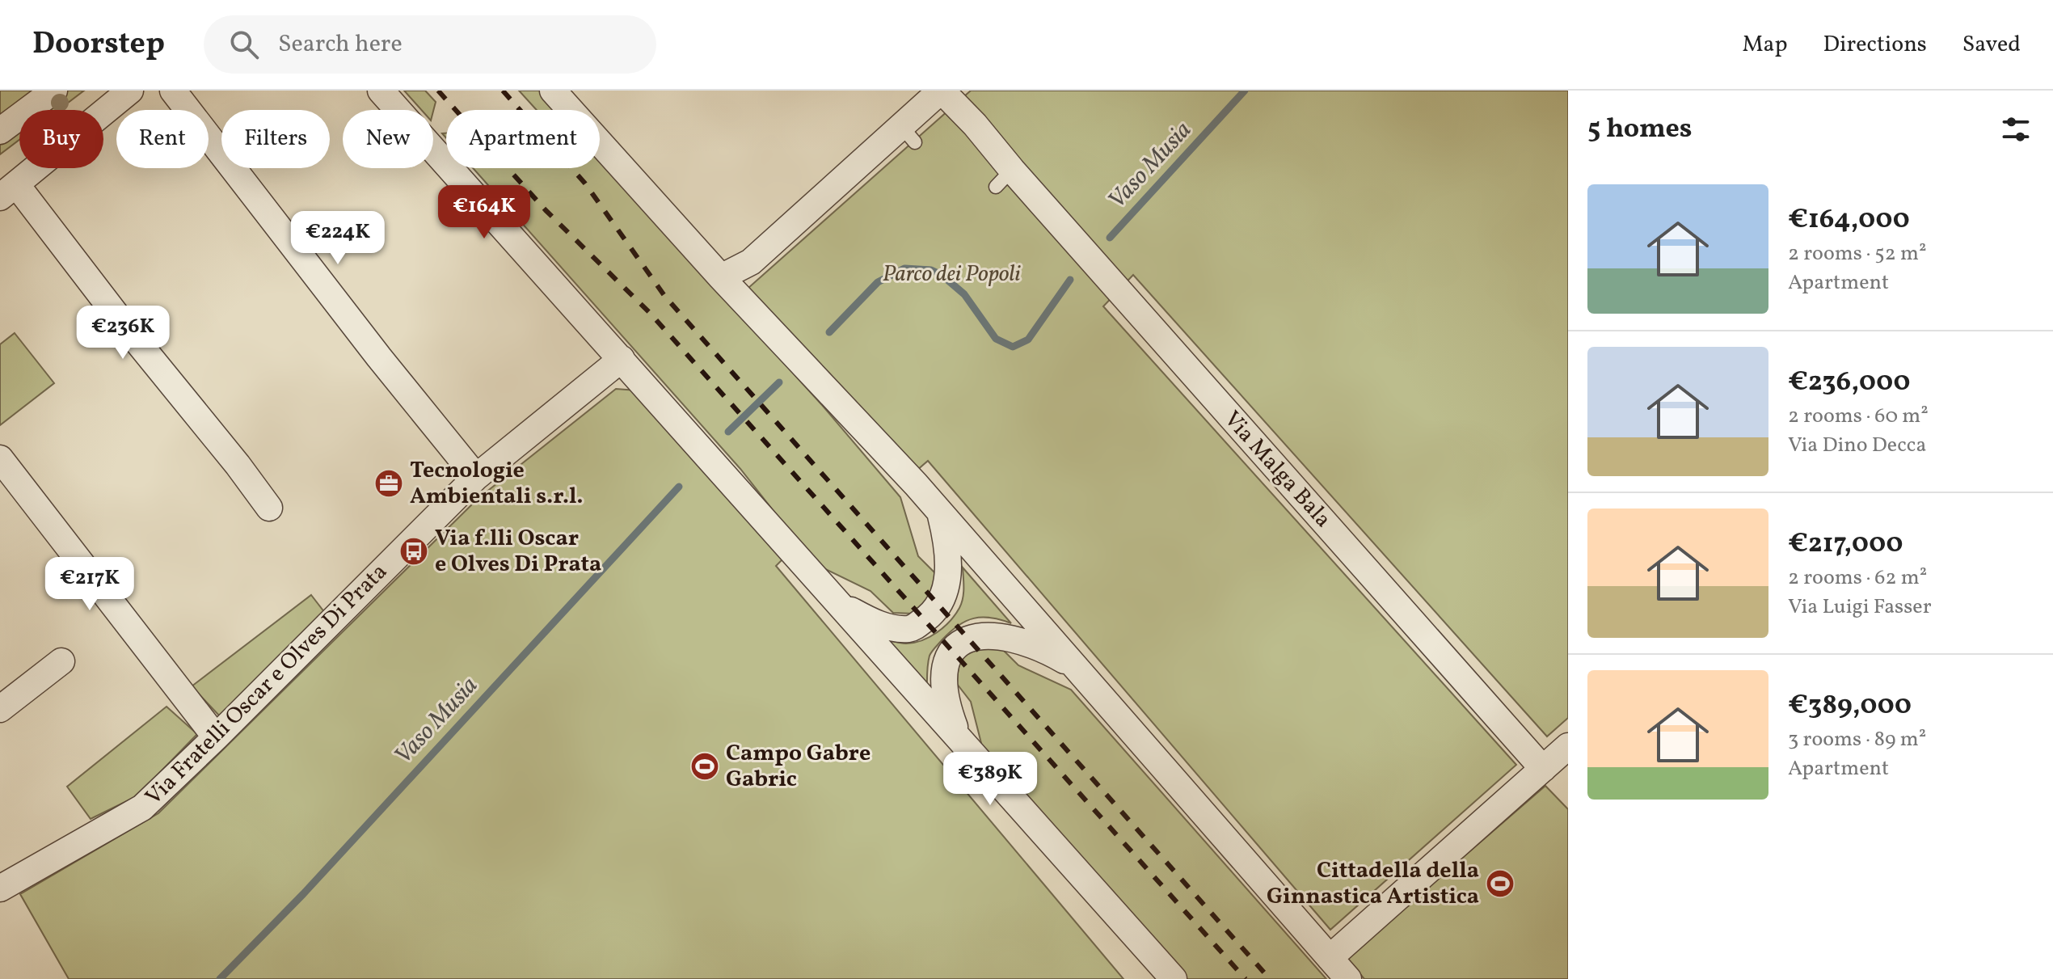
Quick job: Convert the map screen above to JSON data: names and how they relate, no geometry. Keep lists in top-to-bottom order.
{
  "streets": {
    "street": ["Via Malga Bala", "Via Fratelli Oscar e Olves Di Prata"]
  },
  "water": ["Vaso Musia"],
  "parks": ["Parco dei Popoli"],
  "places": {
    "office": ["Tecnologie Ambientali s.r.l."],
    "bus stop": ["Via f.lli Oscar e Olves Di Prata"],
    "sports": ["Campo Gabre Gabric", "Cittadella della Ginnastica Artistica"]
  },
  "page": {
    "header": "Doorstep",
    "search": "Search here",
    "nav": ["Map", "Directions", "Saved"],
    "heading": "5 homes",
    "chip": [
      "Buy",
      "Rent",
      "Filters",
      "New",
      "Apartment"
    ],
    "list": [
      {
        "name": "€164,000",
        "note": "2 rooms · 52 m² · Apartment"
      },
      {
        "name": "€236,000",
        "note": "2 rooms · 60 m² · Via Dino Decca"
      },
      {
        "name": "€217,000",
        "note": "2 rooms · 62 m² · Via Luigi Fasser"
      },
      {
        "name": "€389,000",
        "note": "3 rooms · 89 m² · Apartment"
      }
    ],
    "price": [
      "€164K",
      "€224K",
      "€236K",
      "€217K",
      "€389K"
    ]
  }
}
